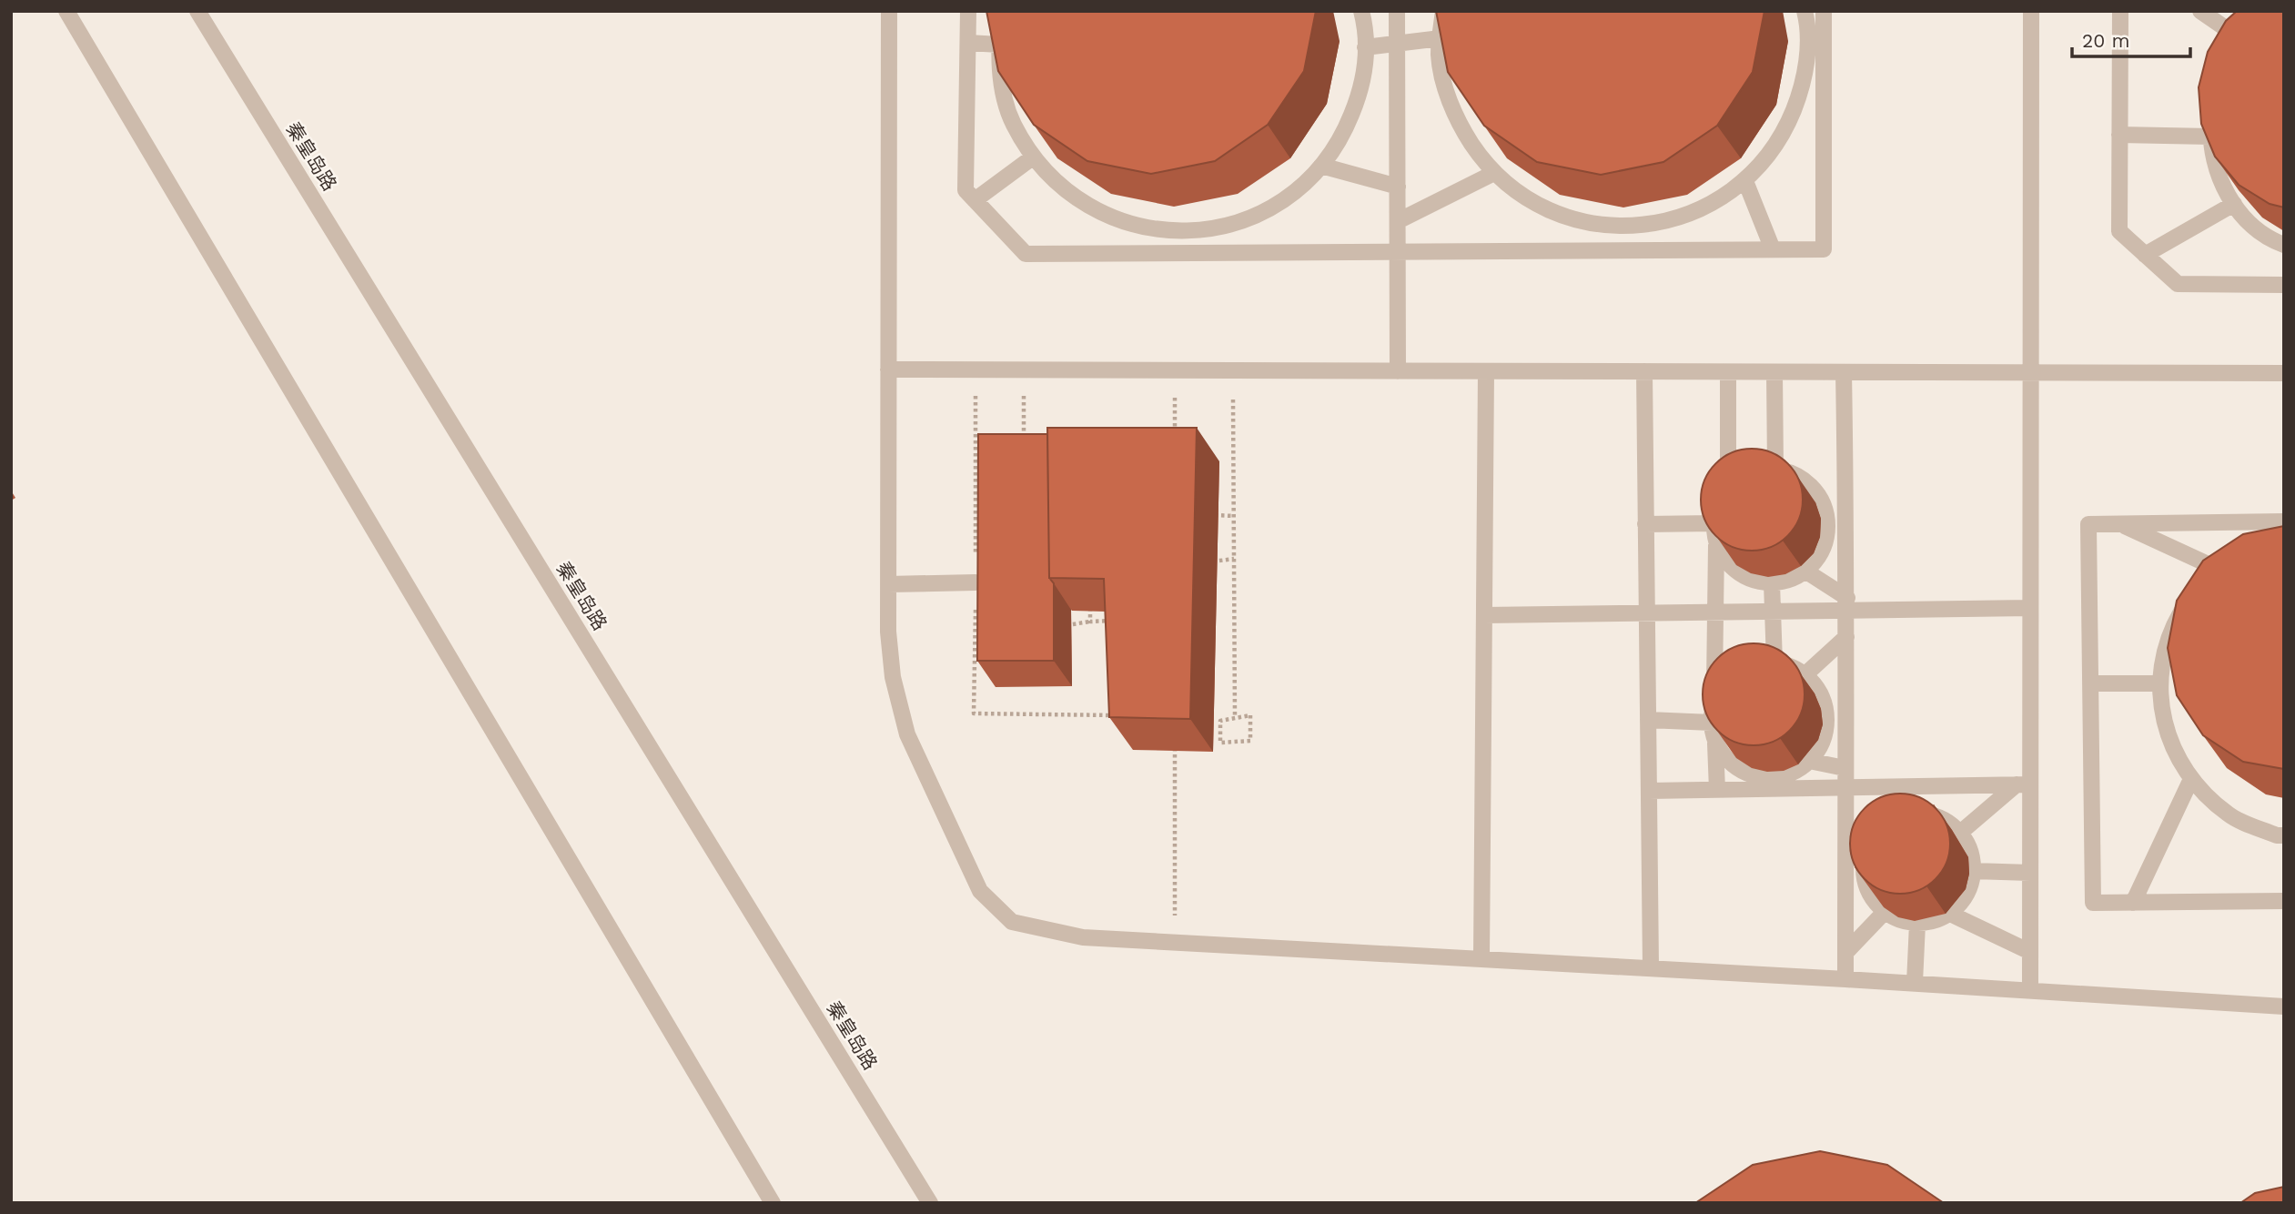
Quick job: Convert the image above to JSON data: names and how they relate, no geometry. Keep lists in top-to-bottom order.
{
  "streets": {
    "street": ["秦皇岛路"]
  },
  "scale_bar": "20 m"
}
